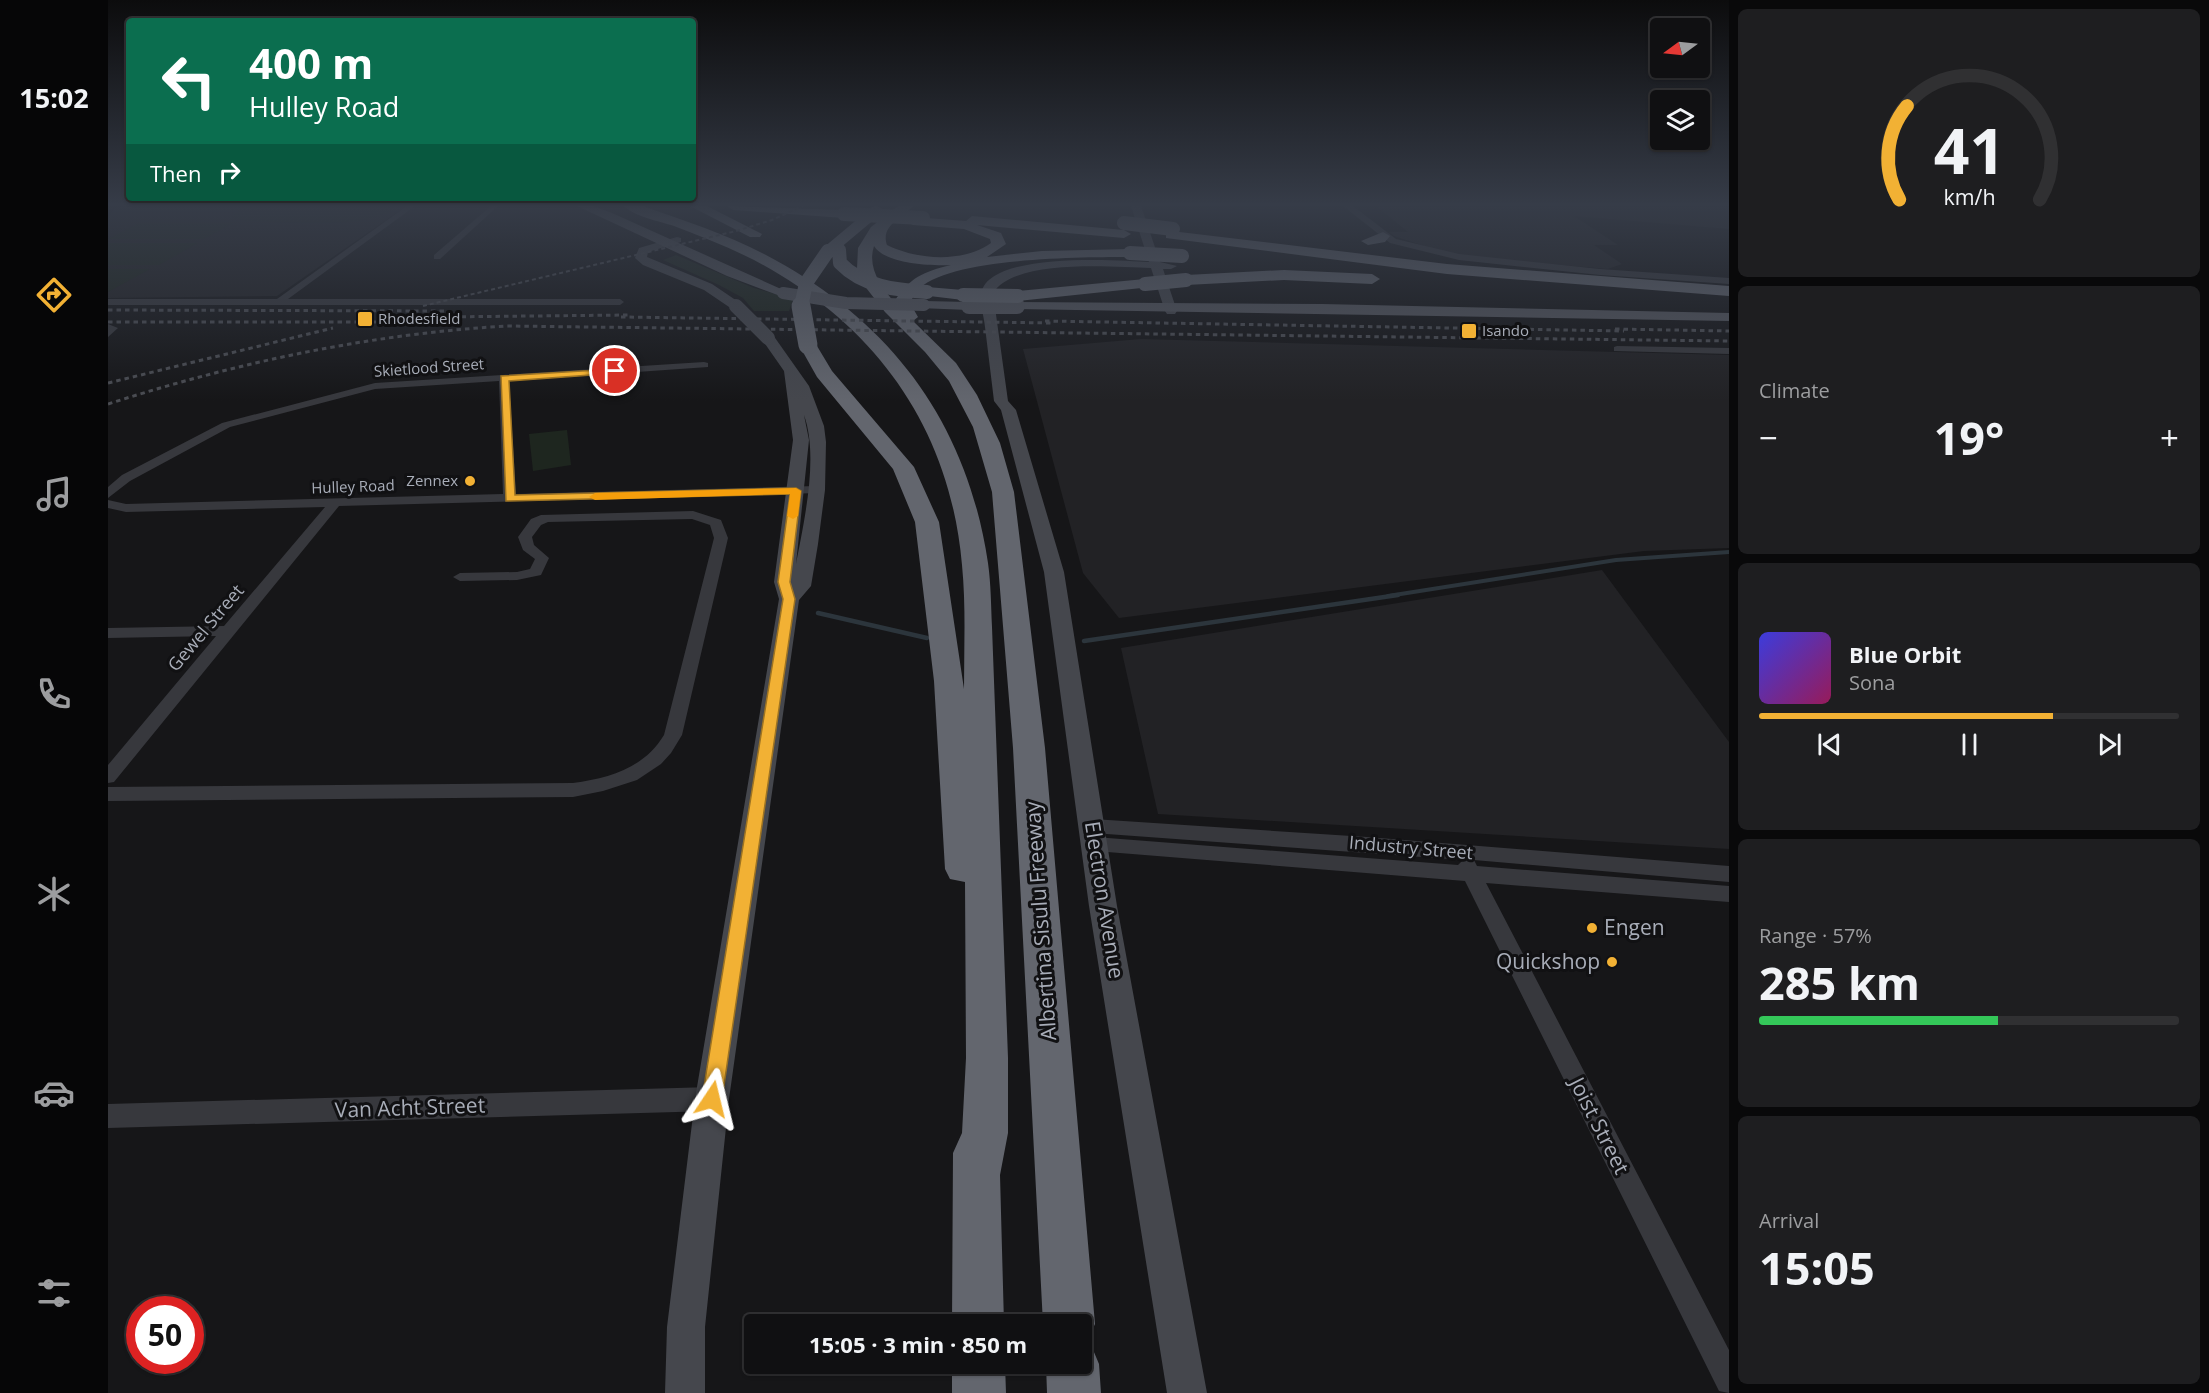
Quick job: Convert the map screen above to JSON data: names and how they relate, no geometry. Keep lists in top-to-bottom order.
{
  "streets": {
    "highway": ["Albertina Sisulu Freeway"],
    "main road": ["Electron Avenue"],
    "street": [
      "Skietlood Street",
      "Hulley Road",
      "Gewel Street",
      "Industry Street",
      "Van Acht Street",
      "Joist Street"
    ]
  },
  "crossings": [
    ["Hulley Road", "Gewel Street"],
    ["Industry Street", "Electron Avenue"],
    ["Industry Street", "Joist Street"]
  ],
  "places": {
    "transit": ["Rhodesfield", "Isando"],
    "other": ["Zennex", "Engen", "Quickshop"]
  },
  "north": "left",
  "page": {
    "tabs": "15:02",
    "turn": ["400 m", "Hulley Road"],
    "then": "Then",
    "tile": [
      "Climate",
      ["Range · 57%", "285 km"],
      ["Arrival", "15:05"]
    ],
    "heat": ["−", "19°", "+"],
    "song": ["Blue Orbit", "Sona"],
    "limit": "50",
    "trip": "15:05 · 3 min · 850 m",
    "gauge": ["41", "km/h"]
  }
}
